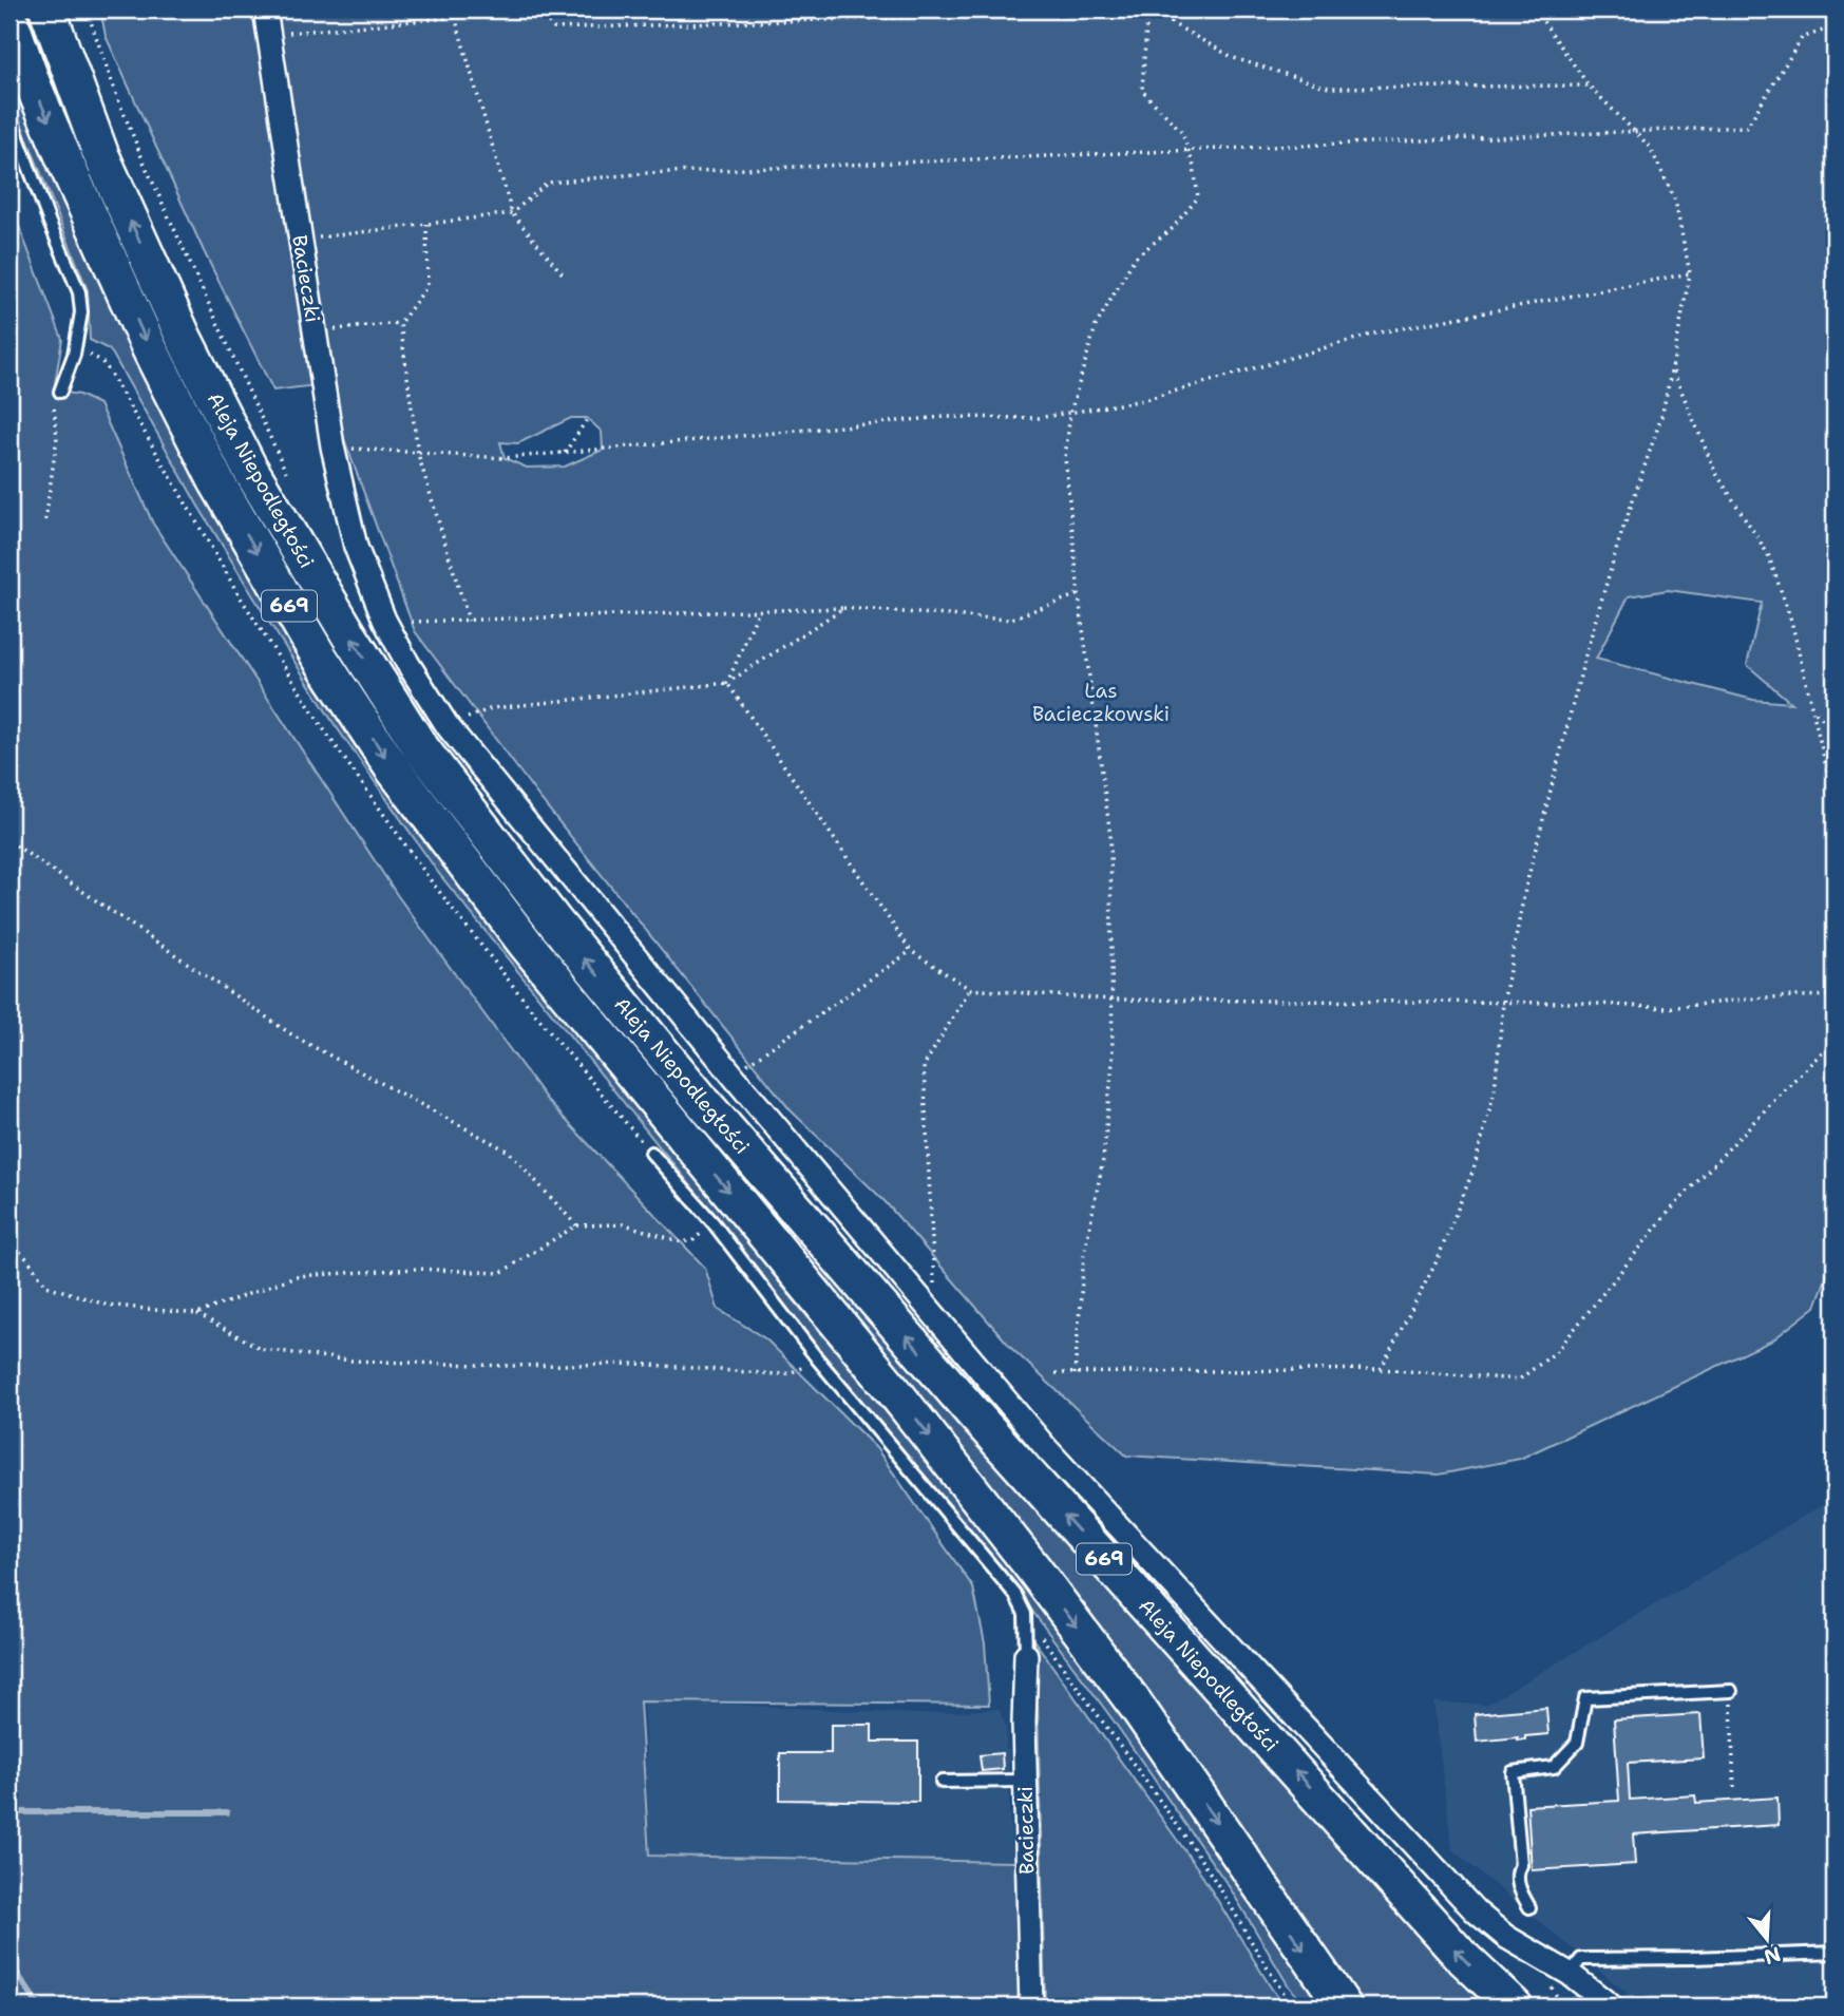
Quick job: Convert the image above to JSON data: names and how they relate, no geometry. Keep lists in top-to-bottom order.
{
  "streets": {
    "main road": ["Aleja Niepodległości", "669"],
    "street": ["Bacieczki"]
  },
  "parks": ["Las Bacieczkowski"],
  "north": "bottom"
}
